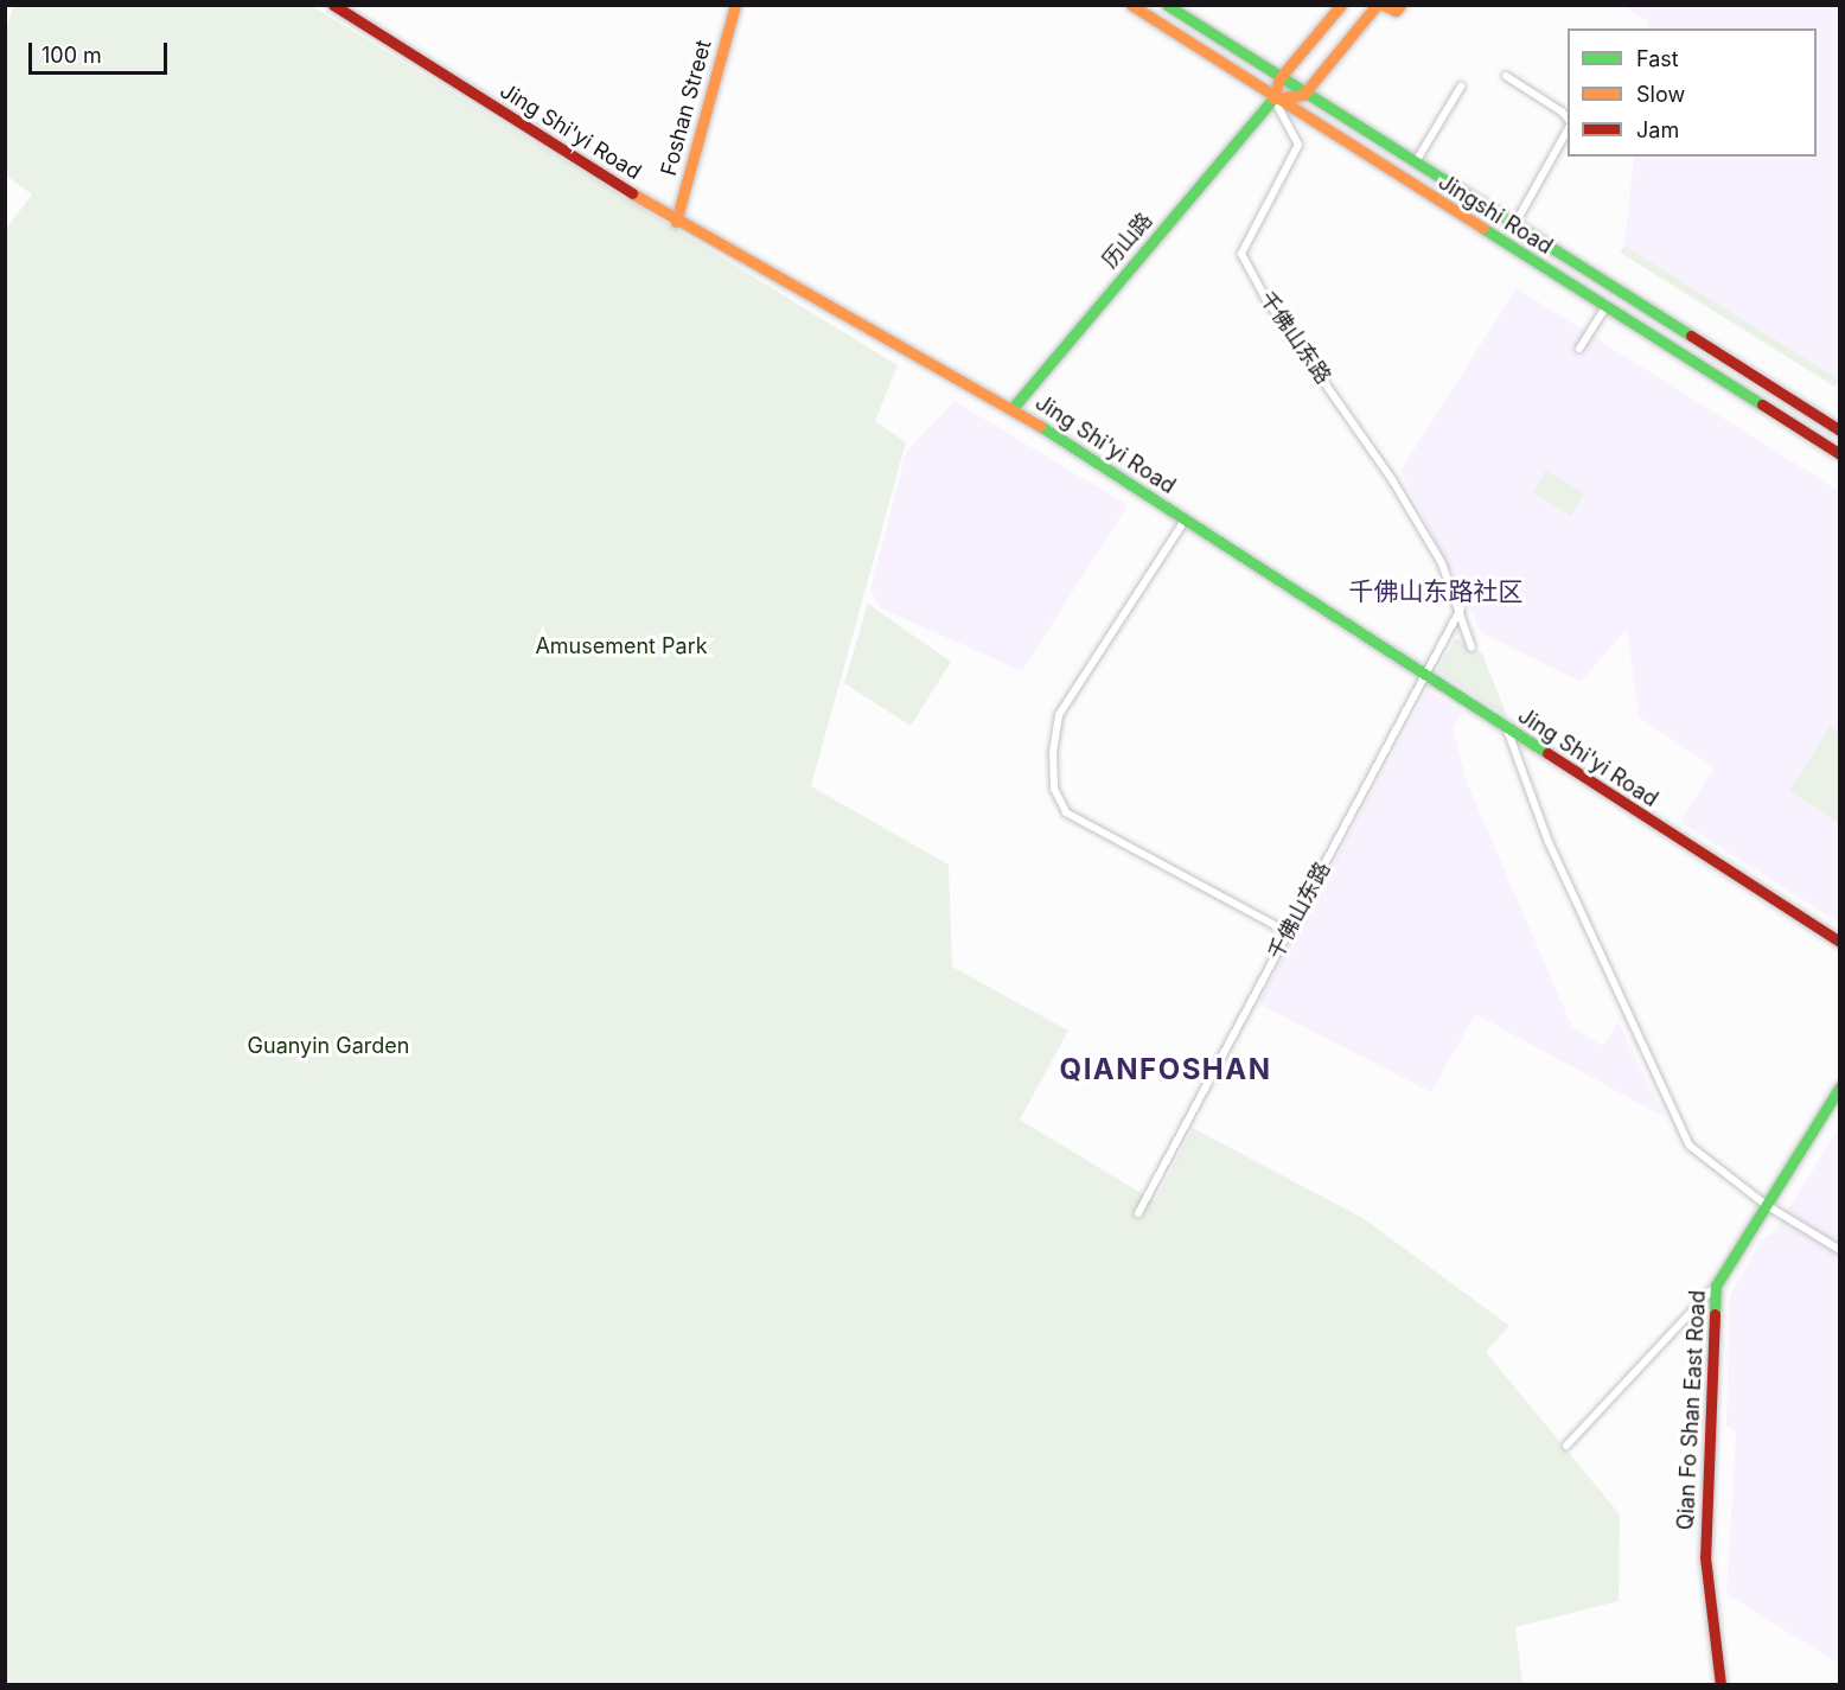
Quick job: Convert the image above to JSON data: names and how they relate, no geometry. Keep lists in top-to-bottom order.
{
  "streets": {
    "main road": [
      "Foshan Street",
      "Jing Shi'yi Road",
      "Jingshi Road",
      "历山路",
      "Qian Fo Shan East Road"
    ],
    "street": ["千佛山东路"]
  },
  "crossings": [
    ["Foshan Street", "Jing Shi'yi Road"],
    ["Jing Shi'yi Road", "历山路"],
    ["Jing Shi'yi Road", "千佛山东路"],
    ["Jingshi Road", "历山路"],
    ["Jingshi Road", "千佛山东路"],
    ["历山路", "千佛山东路"]
  ],
  "districts": ["千佛山东路社区", "QIANFOSHAN"],
  "parks": ["Amusement Park", "Guanyin Garden"],
  "legend": ["Fast", "Slow", "Jam"],
  "scale_bar": "100 m"
}
